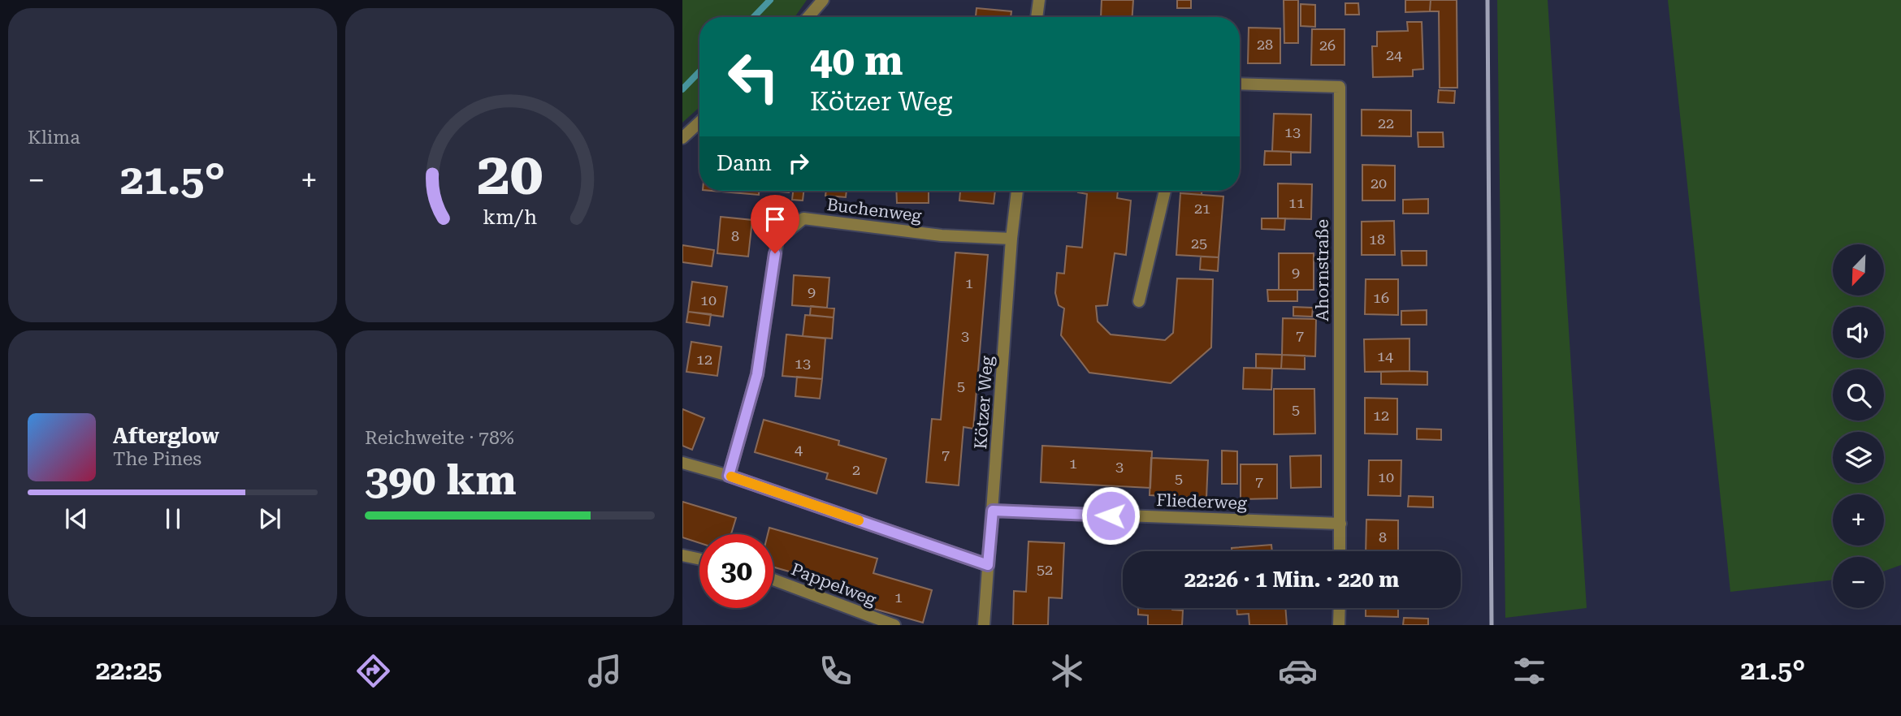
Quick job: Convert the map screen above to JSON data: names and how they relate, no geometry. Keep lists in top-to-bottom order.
{
  "streets": {
    "street": [
      "Buchenweg",
      "Ahornstraße",
      "Kötzer Weg",
      "Fliederweg",
      "Pappelweg"
    ]
  },
  "crossings": [
    ["Buchenweg", "Kötzer Weg"],
    ["Ahornstraße", "Fliederweg"],
    ["Kötzer Weg", "Fliederweg"]
  ],
  "house_numbers": [
    "28",
    "26",
    "24",
    "22",
    "13",
    "20",
    "11",
    "21",
    "8",
    "18",
    "25",
    "9",
    "1",
    "9",
    "16",
    "10",
    "3",
    "7",
    "14",
    "12",
    "13",
    "5",
    "5",
    "12",
    "4",
    "7",
    "1",
    "3",
    "2",
    "10",
    "5",
    "7",
    "8",
    "52",
    "1"
  ],
  "north": "bottom left",
  "page": {
    "tile": [
      "Klima",
      ["Reichweite · 78%", "390 km"]
    ],
    "turn": ["40 m", "Kötzer Weg"],
    "then": "Dann",
    "heat": ["−", "21.5°", "+"],
    "map_buttons": ["+", "−"],
    "song": ["Afterglow", "The Pines"],
    "limit": "30",
    "trip": "22:26 · 1 Min. · 220 m",
    "tabs": ["22:25", "21.5°"],
    "gauge": ["20", "km/h"]
  }
}
